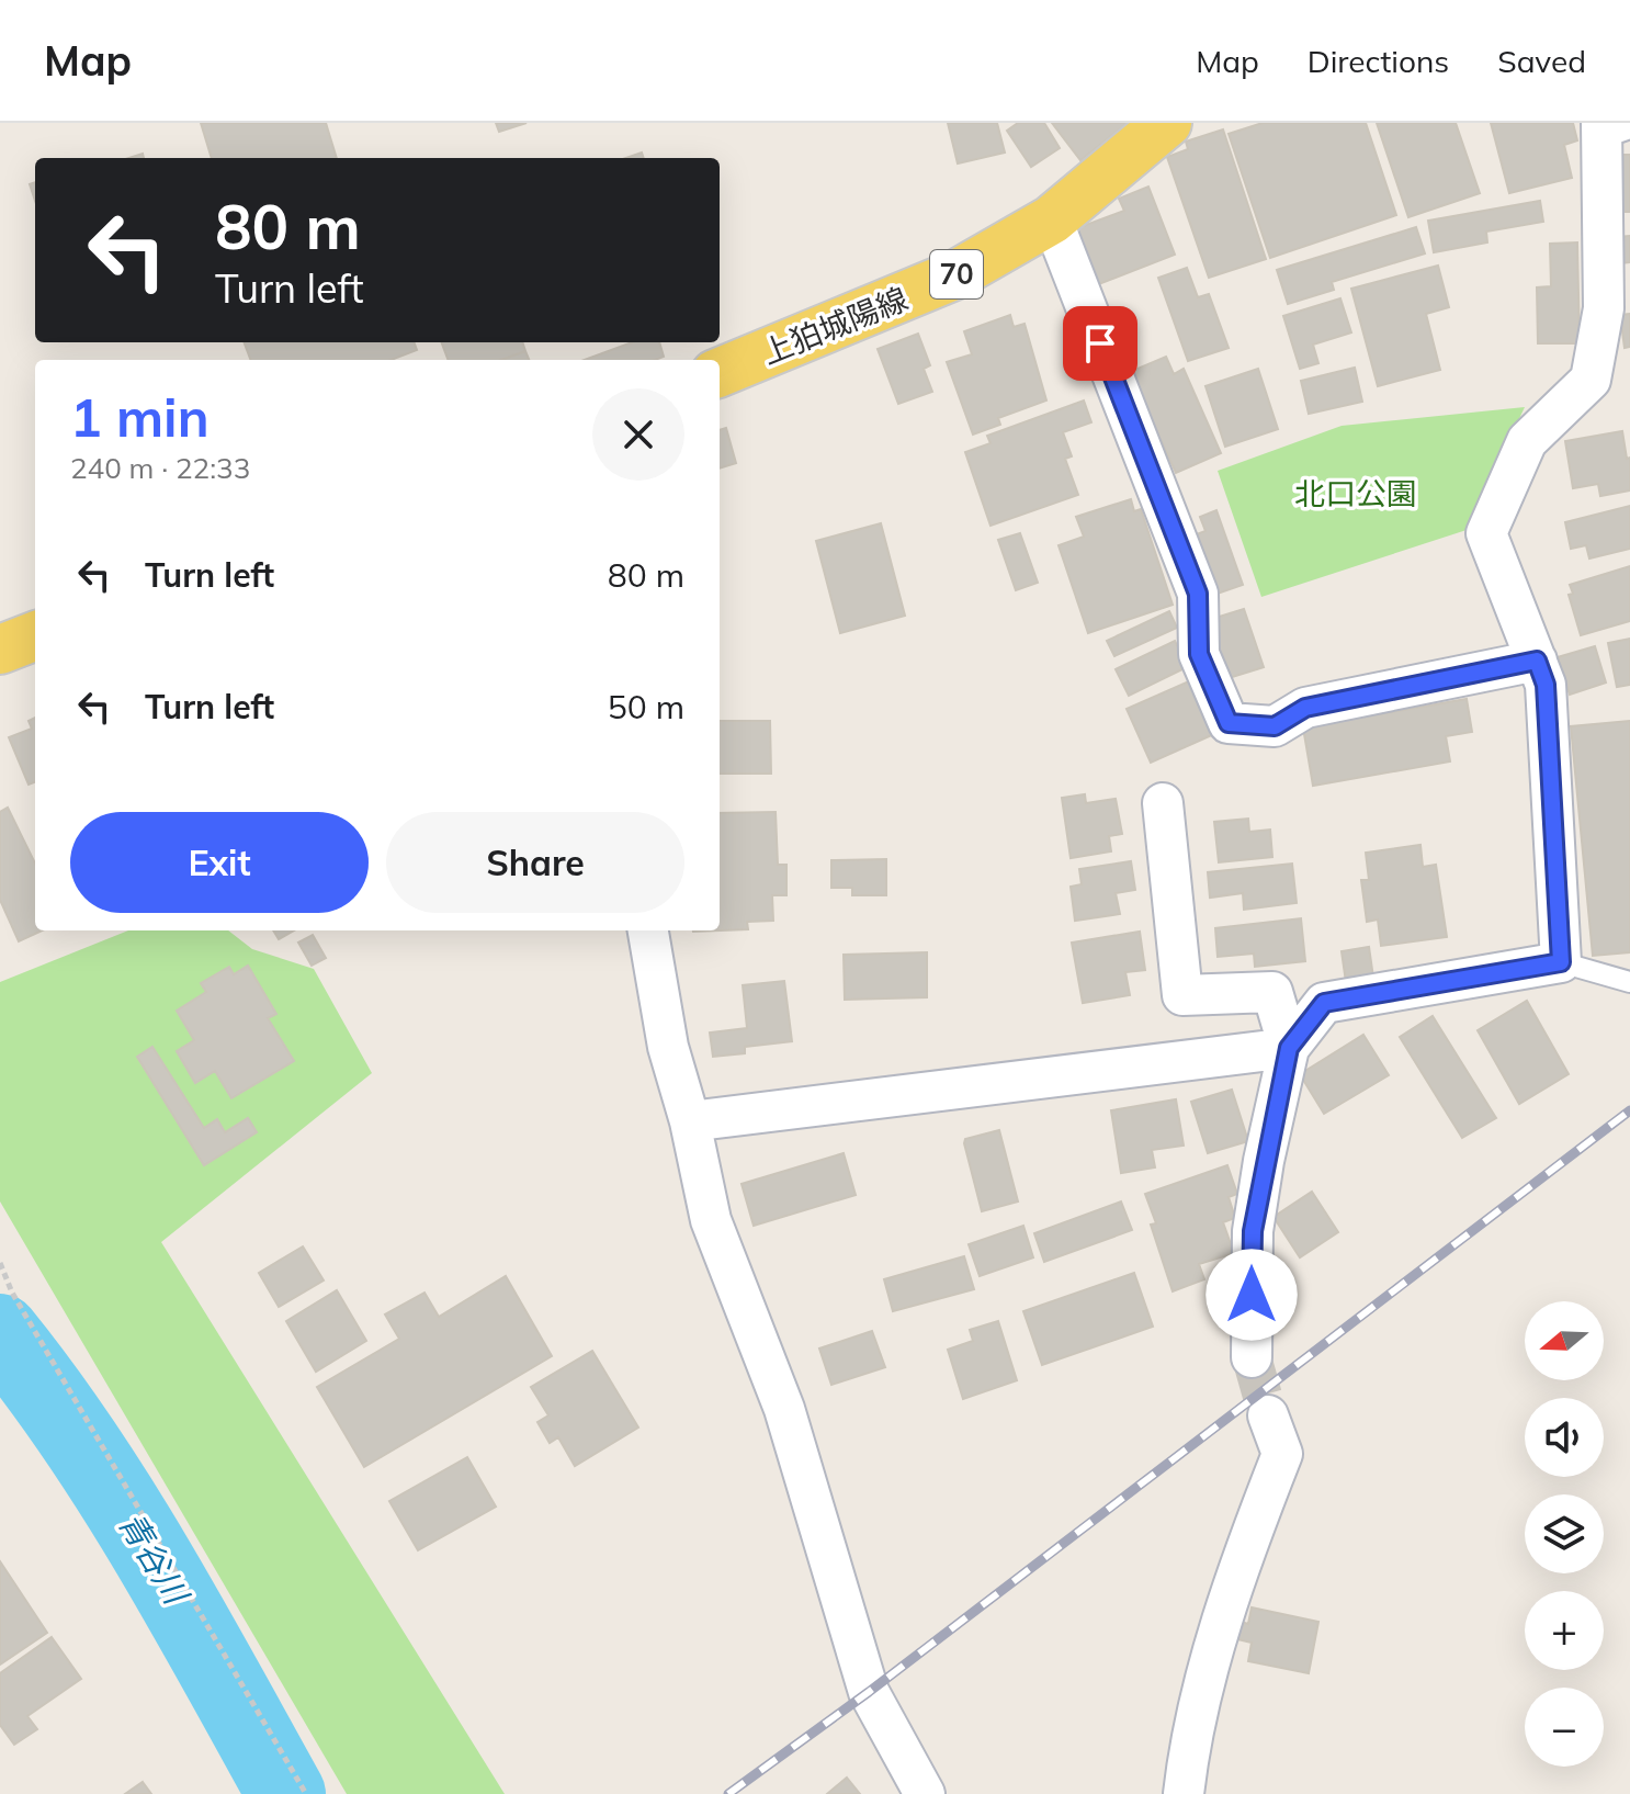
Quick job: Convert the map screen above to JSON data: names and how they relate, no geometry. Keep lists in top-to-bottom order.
{
  "streets": {
    "main road": ["70", "上狛城陽線"]
  },
  "water": ["青谷川"],
  "parks": ["北口公園"],
  "north": "left",
  "page": {
    "header": "Map",
    "nav": ["Map", "Directions", "Saved"],
    "turn": ["80 m", "Turn left"],
    "heading": ["1 min", "240 m · 22:33"],
    "list": [
      {
        "name": "Turn left",
        "value": "80 m"
      },
      {
        "name": "Turn left",
        "value": "50 m"
      }
    ],
    "buttons": ["Exit", "Share"],
    "map_buttons": ["+", "−"]
  }
}
